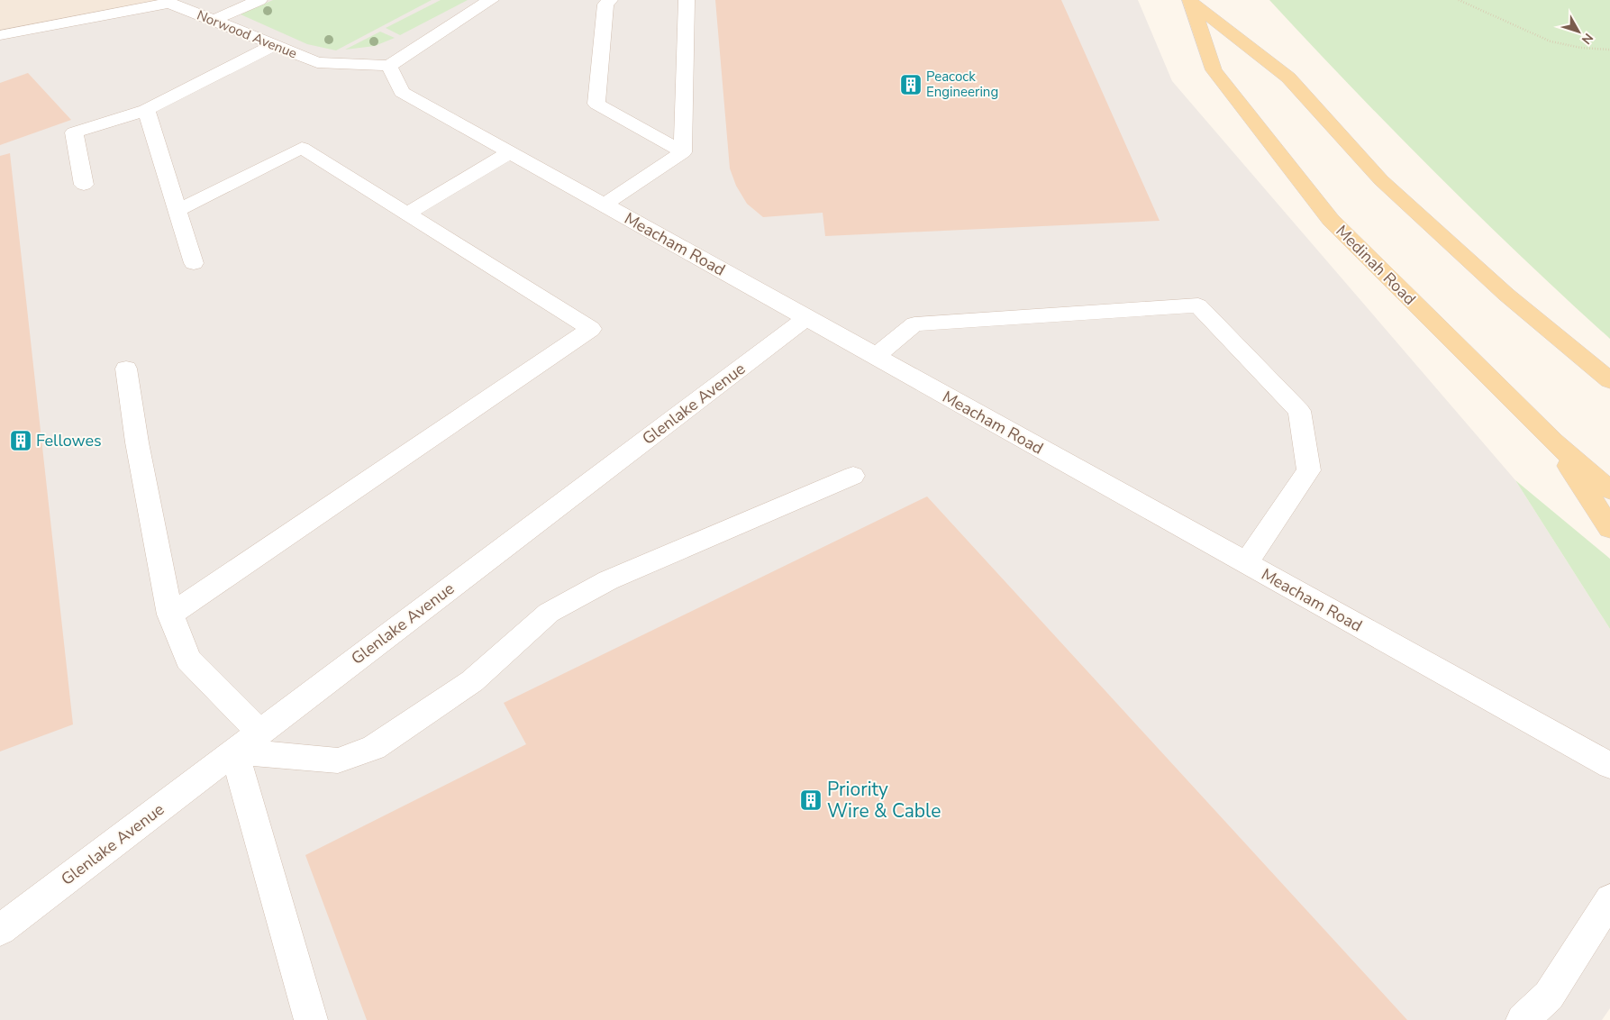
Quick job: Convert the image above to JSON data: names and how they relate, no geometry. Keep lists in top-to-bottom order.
{
  "streets": {
    "main road": ["Medinah Road"],
    "street": ["Norwood Avenue", "Meacham Road", "Glenlake Avenue"]
  },
  "crossings": [
    ["Norwood Avenue", "Meacham Road"],
    ["Meacham Road", "Glenlake Avenue"]
  ],
  "places": {
    "building": ["Peacock Engineering", "Fellowes", "Priority Wire & Cable"]
  },
  "north": "bottom right"
}
